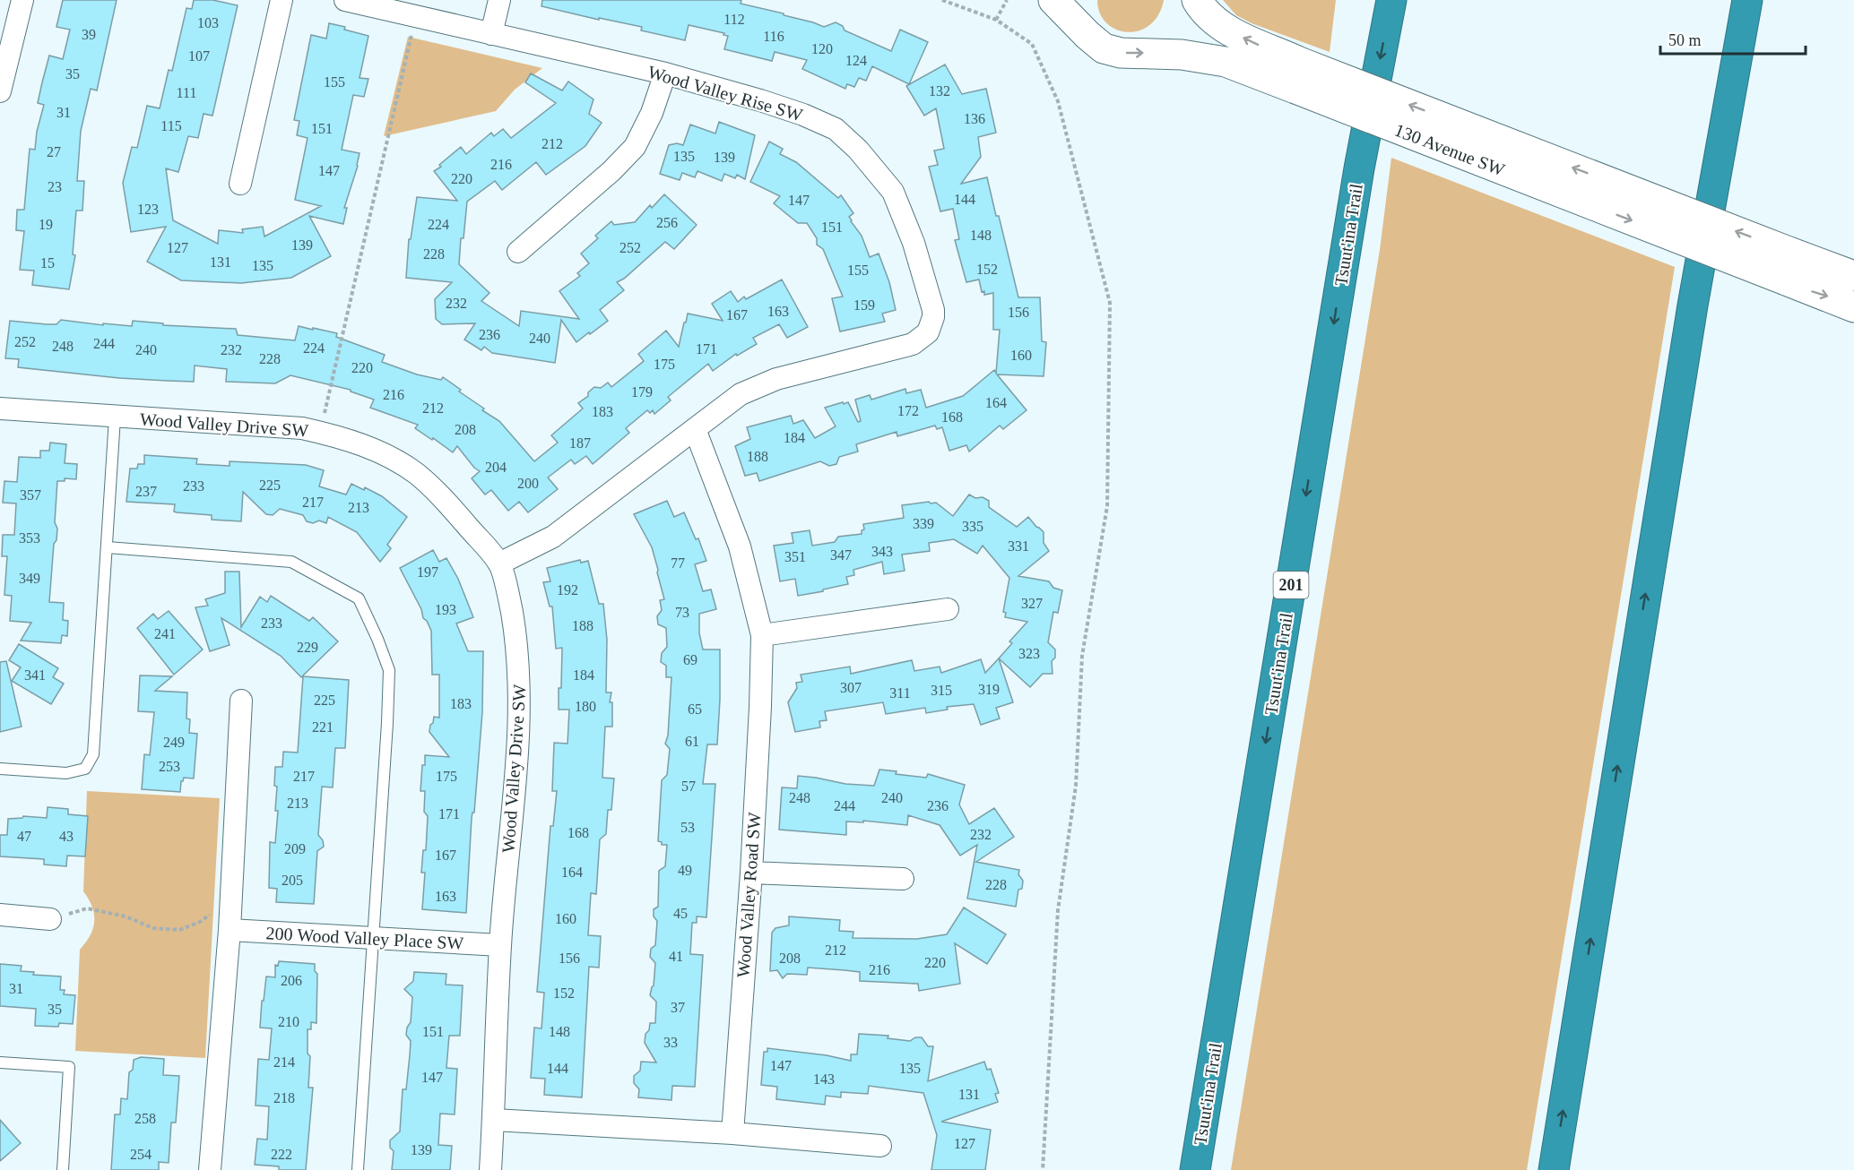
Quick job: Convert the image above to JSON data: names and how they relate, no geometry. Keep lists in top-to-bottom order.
{
  "streets": {
    "highway": ["Tsuut'ina Trail", "201"],
    "main road": ["130 Avenue SW"],
    "street": [
      "Wood Valley Rise SW",
      "Wood Valley Drive SW",
      "Wood Valley Road SW",
      "200 Wood Valley Place SW"
    ]
  },
  "crossings": [
    ["Wood Valley Rise SW", "Wood Valley Drive SW"],
    ["Wood Valley Rise SW", "Wood Valley Road SW"],
    ["Wood Valley Drive SW", "200 Wood Valley Place SW"]
  ],
  "one_way": ["Tsuut'ina Trail"],
  "house_numbers": [
    "112",
    "103",
    "39",
    "116",
    "120",
    "107",
    "124",
    "35",
    "155",
    "132",
    "111",
    "31",
    "136",
    "115",
    "151",
    "212",
    "27",
    "135",
    "139",
    "216",
    "147",
    "220",
    "23",
    "144",
    "147",
    "123",
    "256",
    "19",
    "224",
    "151",
    "148",
    "139",
    "127",
    "252",
    "228",
    "131",
    "15",
    "135",
    "152",
    "155",
    "232",
    "159",
    "163",
    "156",
    "167",
    "236",
    "240",
    "252",
    "244",
    "248",
    "224",
    "171",
    "240",
    "232",
    "160",
    "228",
    "175",
    "220",
    "179",
    "216",
    "164",
    "212",
    "172",
    "183",
    "168",
    "208",
    "184",
    "187",
    "188",
    "204",
    "200",
    "225",
    "233",
    "237",
    "357",
    "217",
    "213",
    "339",
    "335",
    "353",
    "331",
    "343",
    "347",
    "351",
    "77",
    "197",
    "349",
    "192",
    "327",
    "193",
    "73",
    "233",
    "188",
    "241",
    "229",
    "323",
    "69",
    "341",
    "184",
    "307",
    "319",
    "315",
    "311",
    "225",
    "183",
    "180",
    "65",
    "221",
    "61",
    "249",
    "253",
    "217",
    "175",
    "57",
    "248",
    "240",
    "213",
    "244",
    "236",
    "171",
    "53",
    "168",
    "232",
    "47",
    "43",
    "209",
    "167",
    "49",
    "164",
    "205",
    "228",
    "163",
    "45",
    "160",
    "212",
    "41",
    "156",
    "208",
    "220",
    "216",
    "206",
    "31",
    "152",
    "37",
    "35",
    "210",
    "151",
    "148",
    "33",
    "214",
    "147",
    "144",
    "135",
    "147",
    "143",
    "131",
    "218",
    "258",
    "127",
    "139",
    "254",
    "222"
  ],
  "scale_bar": "50 m"
}
